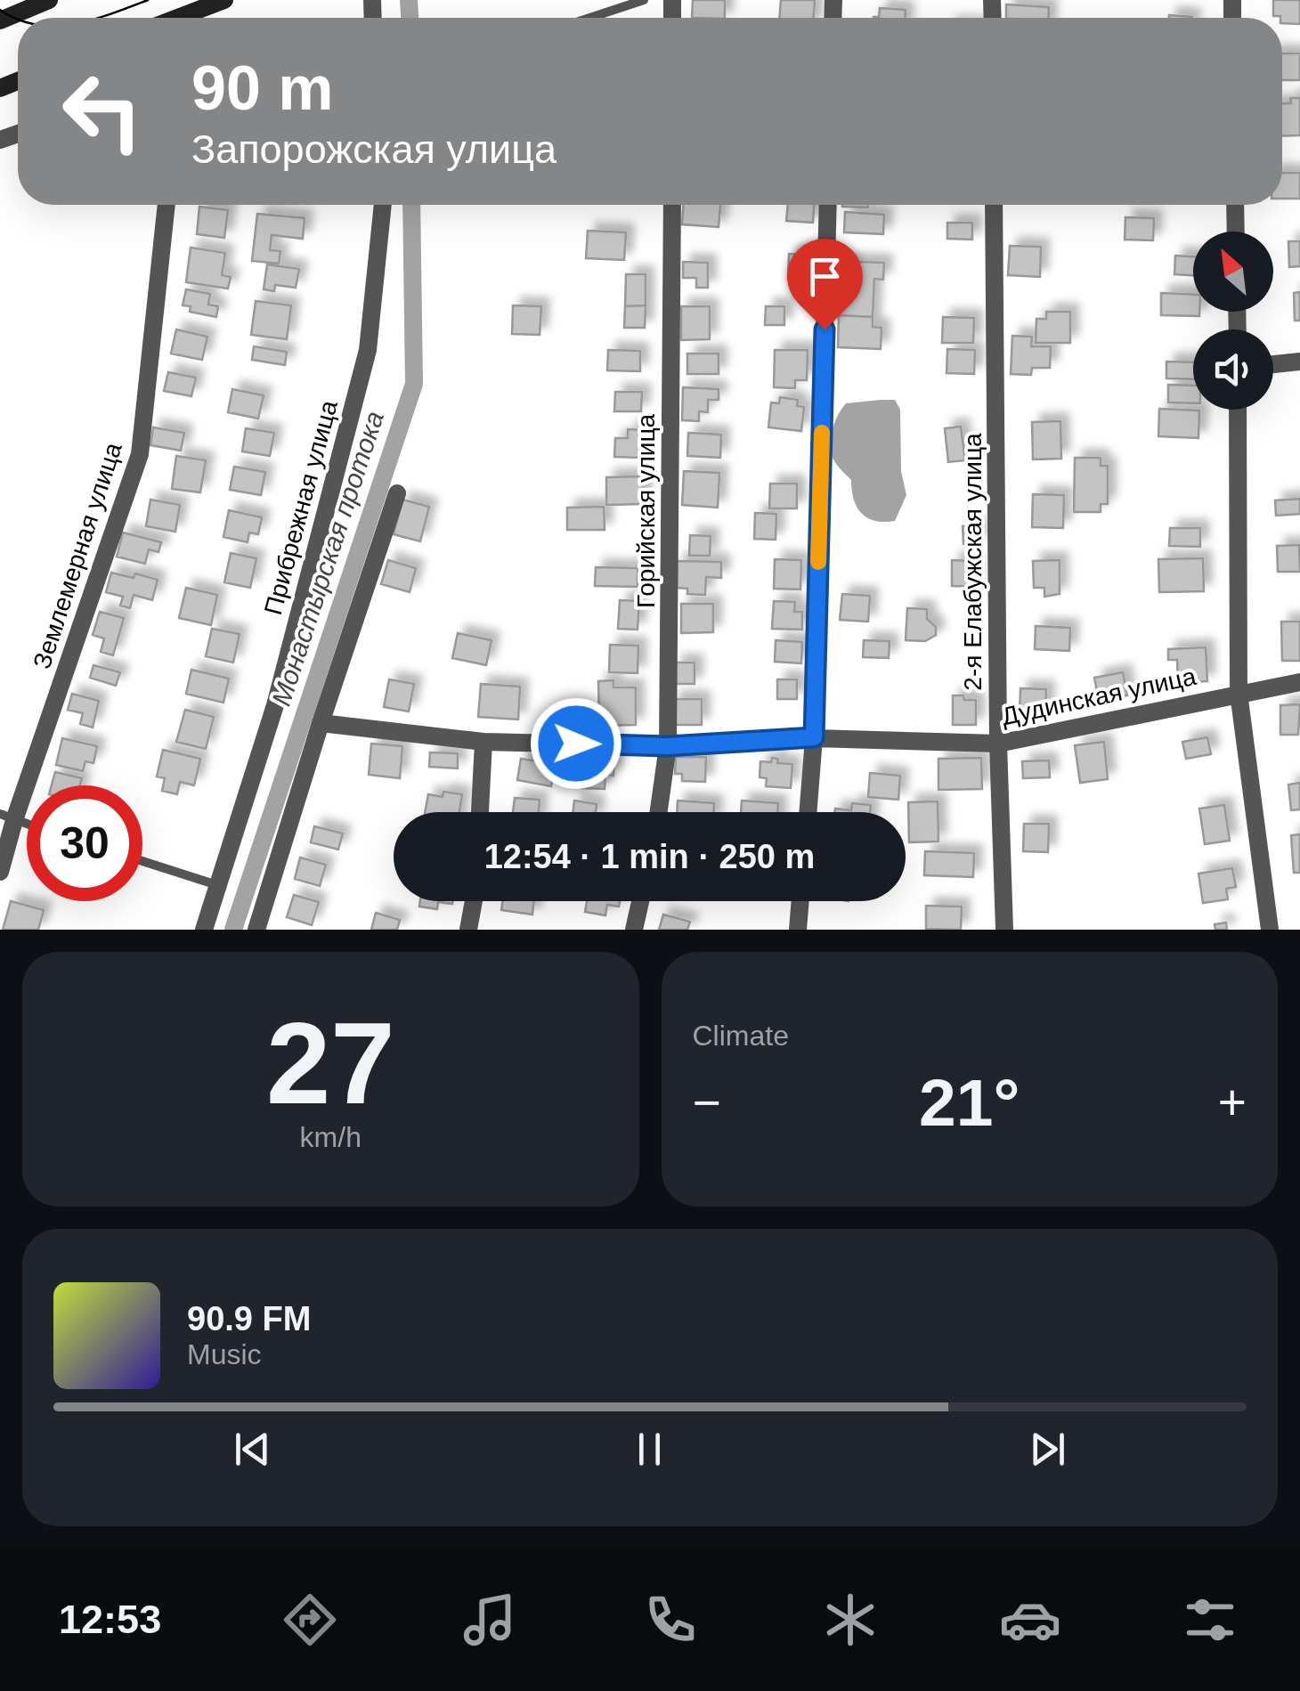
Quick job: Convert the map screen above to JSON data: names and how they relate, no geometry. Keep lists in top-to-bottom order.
{
  "streets": {
    "street": [
      "Прибрежная улица",
      "Горийская улица",
      "Землемерная улица",
      "2-я Елабужская улица",
      "Дудинская улица"
    ]
  },
  "crossings": [
    ["Горийская улица", "Дудинская улица"],
    ["2-я Елабужская улица", "Дудинская улица"]
  ],
  "water": ["Монастырская протока"],
  "north": "top left",
  "page": {
    "turn": ["90 m", "Запорожская улица"],
    "limit": "30",
    "trip": "12:54 · 1 min · 250 m",
    "tile": [
      ["27", "km/h"],
      "Climate"
    ],
    "heat": ["−", "21°", "+"],
    "song": ["90.9 FM", "Music"],
    "tabs": "12:53"
  }
}
